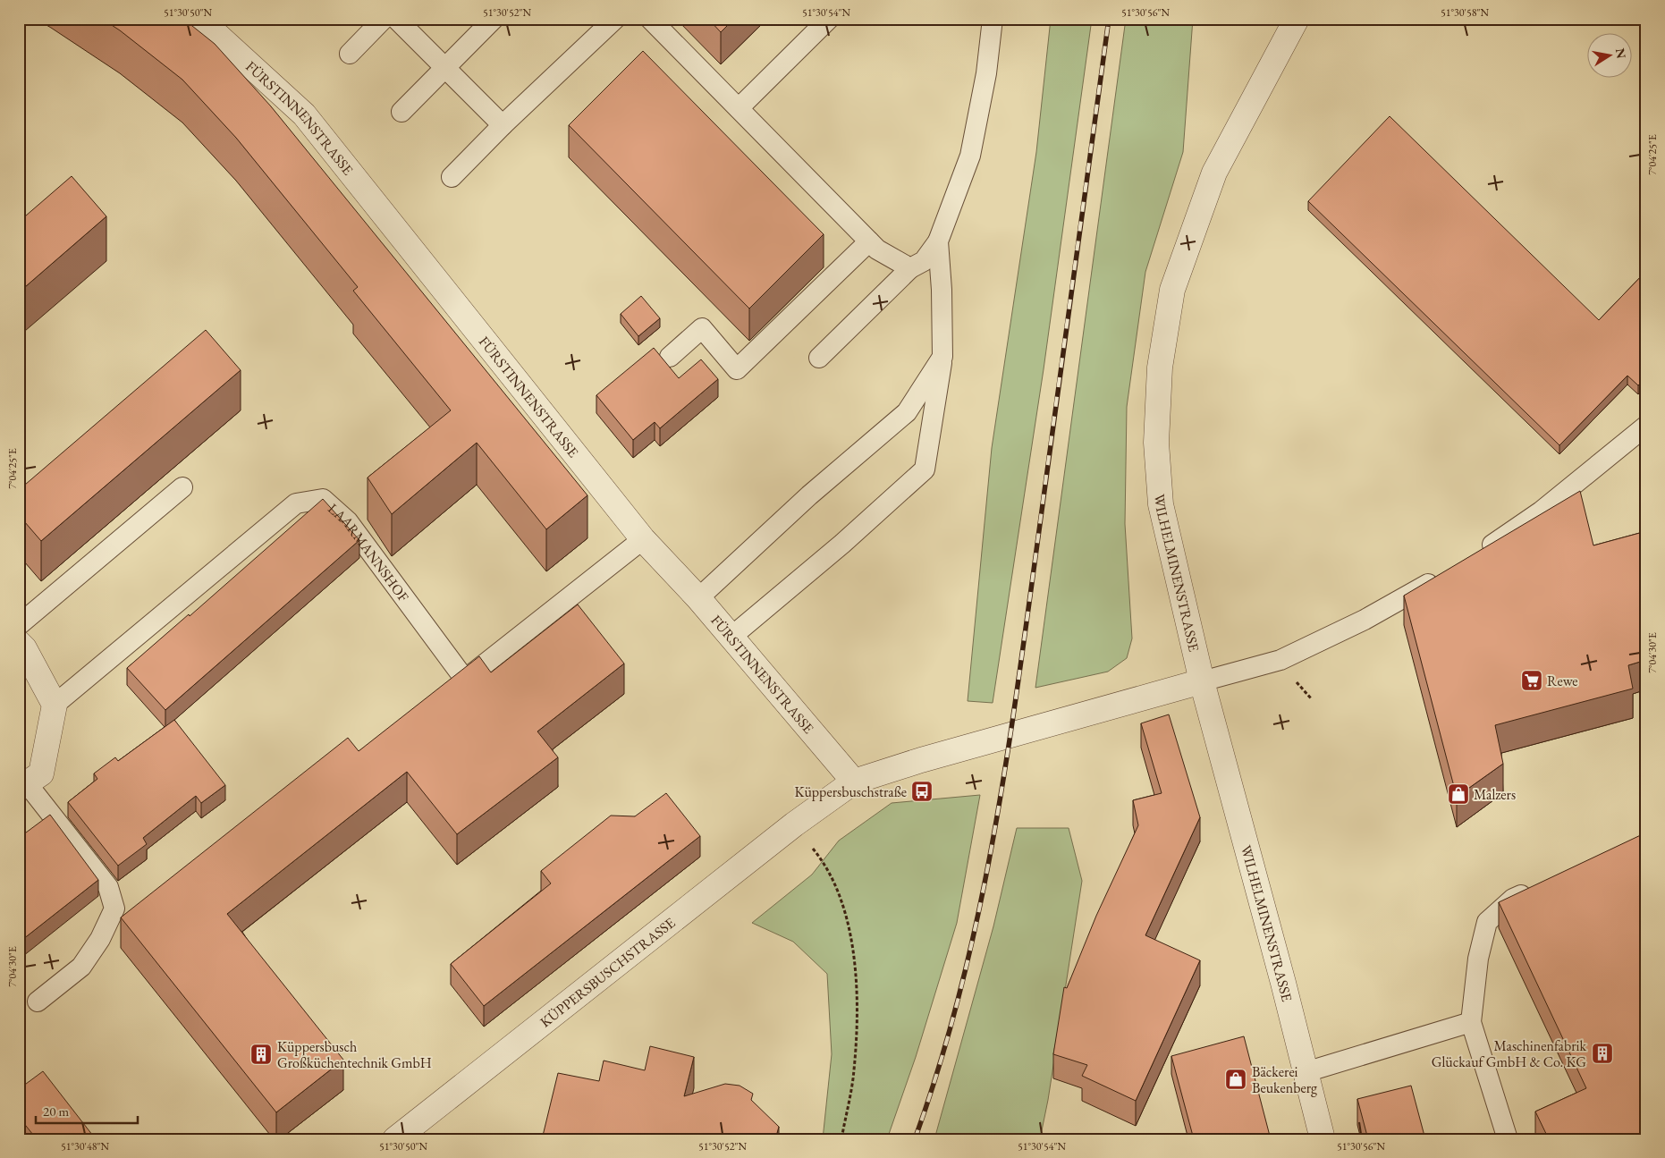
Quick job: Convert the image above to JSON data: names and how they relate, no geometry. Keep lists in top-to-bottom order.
{
  "streets": {
    "street": ["FÜRSTINNENSTRASSE", "WILHELMINENSTRASSE", "KÜPPERSBUSCHSTRASSE"],
    "lane": ["LAARMANNSHOF"]
  },
  "crossings": [
    ["FÜRSTINNENSTRASSE", "LAARMANNSHOF"],
    ["FÜRSTINNENSTRASSE", "KÜPPERSBUSCHSTRASSE"],
    ["WILHELMINENSTRASSE", "KÜPPERSBUSCHSTRASSE"]
  ],
  "places": {
    "supermarket": ["Rewe"],
    "bus stop": ["Küppersbuschstraße"],
    "shop": ["Malzers", "Bäckerei Beukenberg"],
    "building": ["Maschinenfabrik Glückauf GmbH & Co. KG", "Küppersbusch Großküchentechnik GmbH"]
  },
  "scale_bar": "20 m",
  "north": "right",
  "coordinates": [
    "51°30'50\"N",
    "51°30'52\"N",
    "51°30'54\"N",
    "51°30'56\"N",
    "51°30'58\"N",
    "7°04'25\"E",
    "7°04'30\"E",
    "51°30'48\"N"
  ]
}
